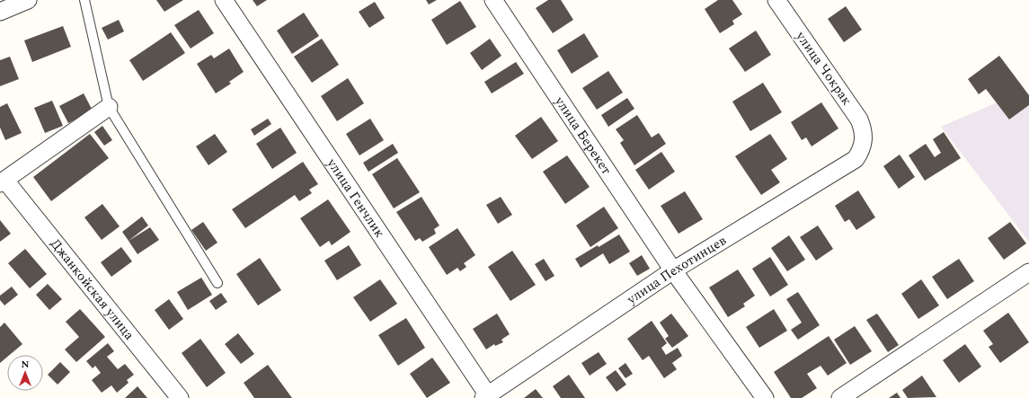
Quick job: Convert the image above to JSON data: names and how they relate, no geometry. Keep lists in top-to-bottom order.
{
  "streets": {
    "street": [
      "улица Чокрак",
      "улица Берекет",
      "улица Генчлик",
      "улица Пехотинцев",
      "Джанкойская улица"
    ]
  },
  "crossings": [
    ["улица Чокрак", "улица Пехотинцев"],
    ["улица Берекет", "улица Пехотинцев"],
    ["улица Генчлик", "улица Пехотинцев"]
  ],
  "north": "top"
}
